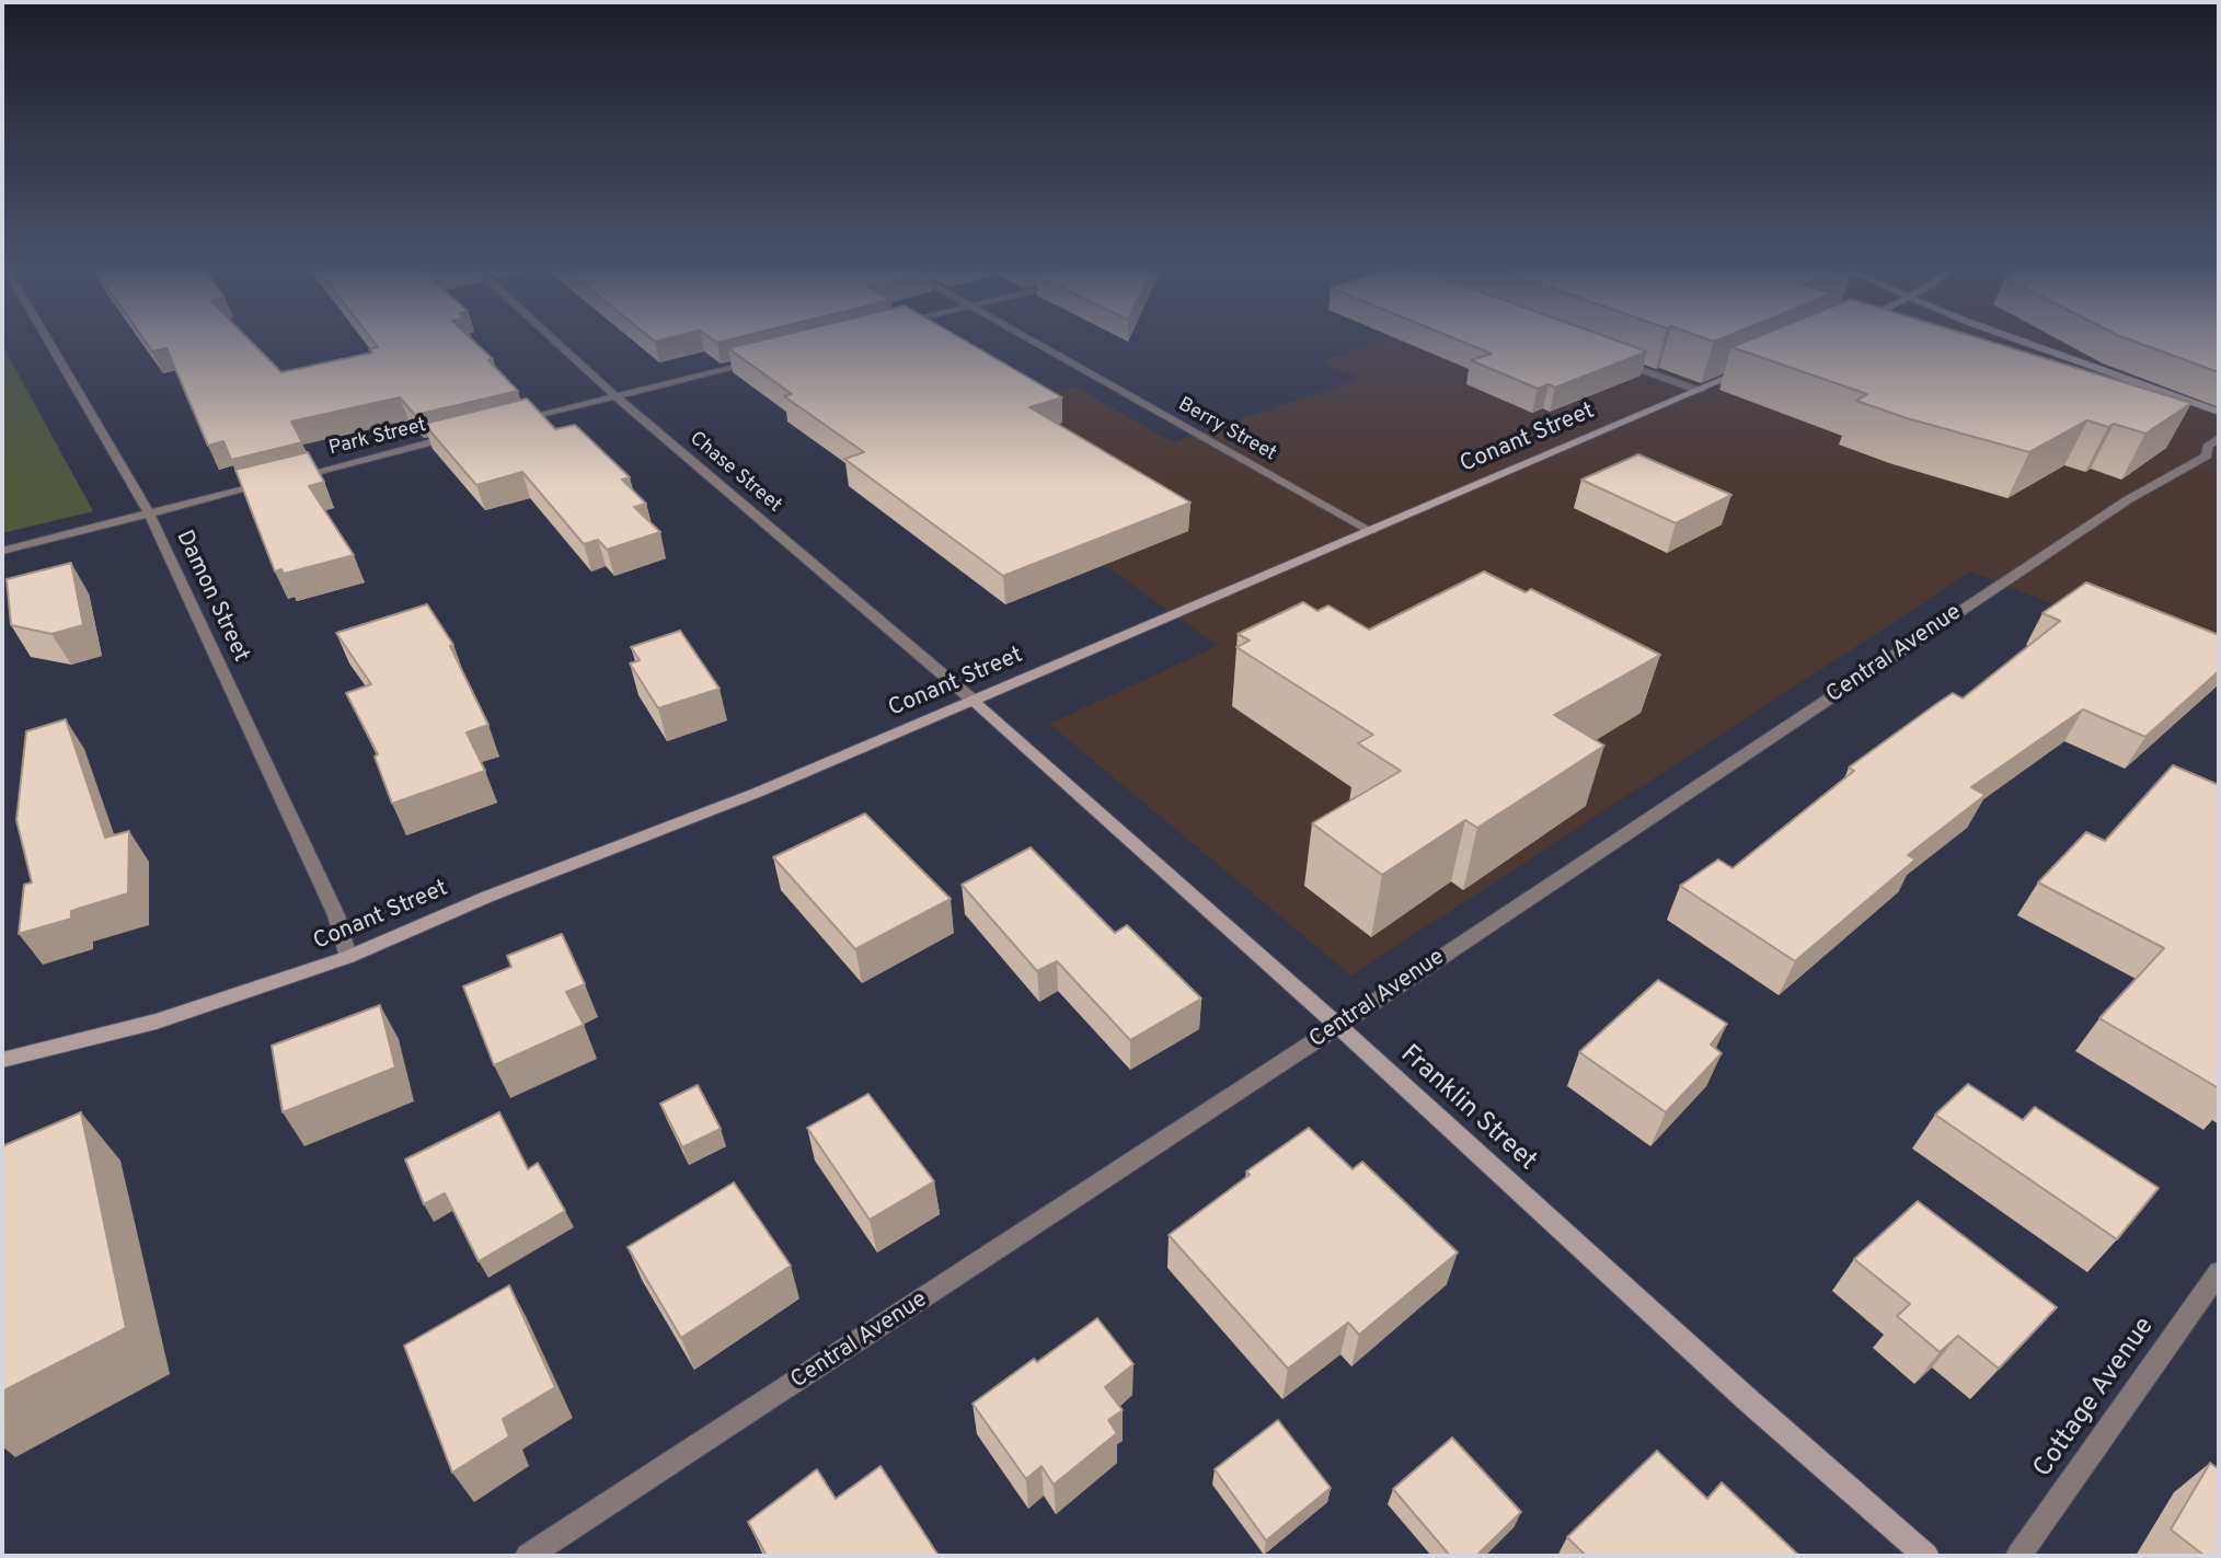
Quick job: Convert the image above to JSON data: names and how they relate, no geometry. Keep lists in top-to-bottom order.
{
  "streets": {
    "main road": ["Conant Street", "Franklin Street"],
    "street": [
      "Berry Street",
      "Park Street",
      "Chase Street",
      "Damon Street",
      "Central Avenue",
      "Cottage Avenue"
    ]
  },
  "crossings": [
    ["Berry Street", "Conant Street"],
    ["Conant Street", "Chase Street"],
    ["Conant Street", "Damon Street"],
    ["Conant Street", "Franklin Street"],
    ["Chase Street", "Franklin Street"],
    ["Central Avenue", "Franklin Street"]
  ]
}
